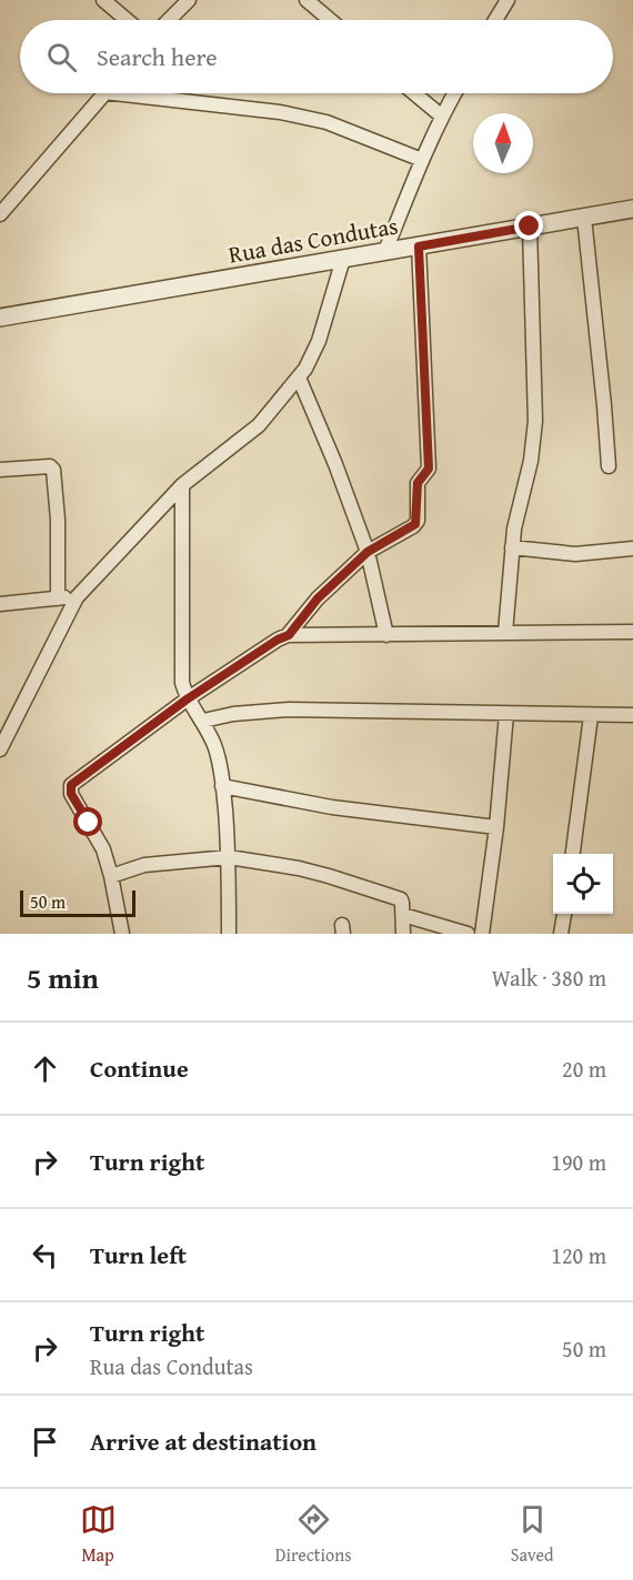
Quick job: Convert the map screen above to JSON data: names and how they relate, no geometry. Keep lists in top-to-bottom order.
{
  "streets": {
    "street": ["Rua das Condutas"]
  },
  "scale_bar": "50 m",
  "north": "top",
  "page": {
    "search": "Search here",
    "scale": "50 m",
    "heading": ["5 min", "Walk · 380 m"],
    "list": [
      ["Continue", "20 m"],
      ["Turn right", "190 m"],
      ["Turn left", "120 m"],
      ["Turn right", "Rua das Condutas", "50 m"],
      "Arrive at destination"
    ],
    "nav": ["Map", "Directions", "Saved"]
  }
}
